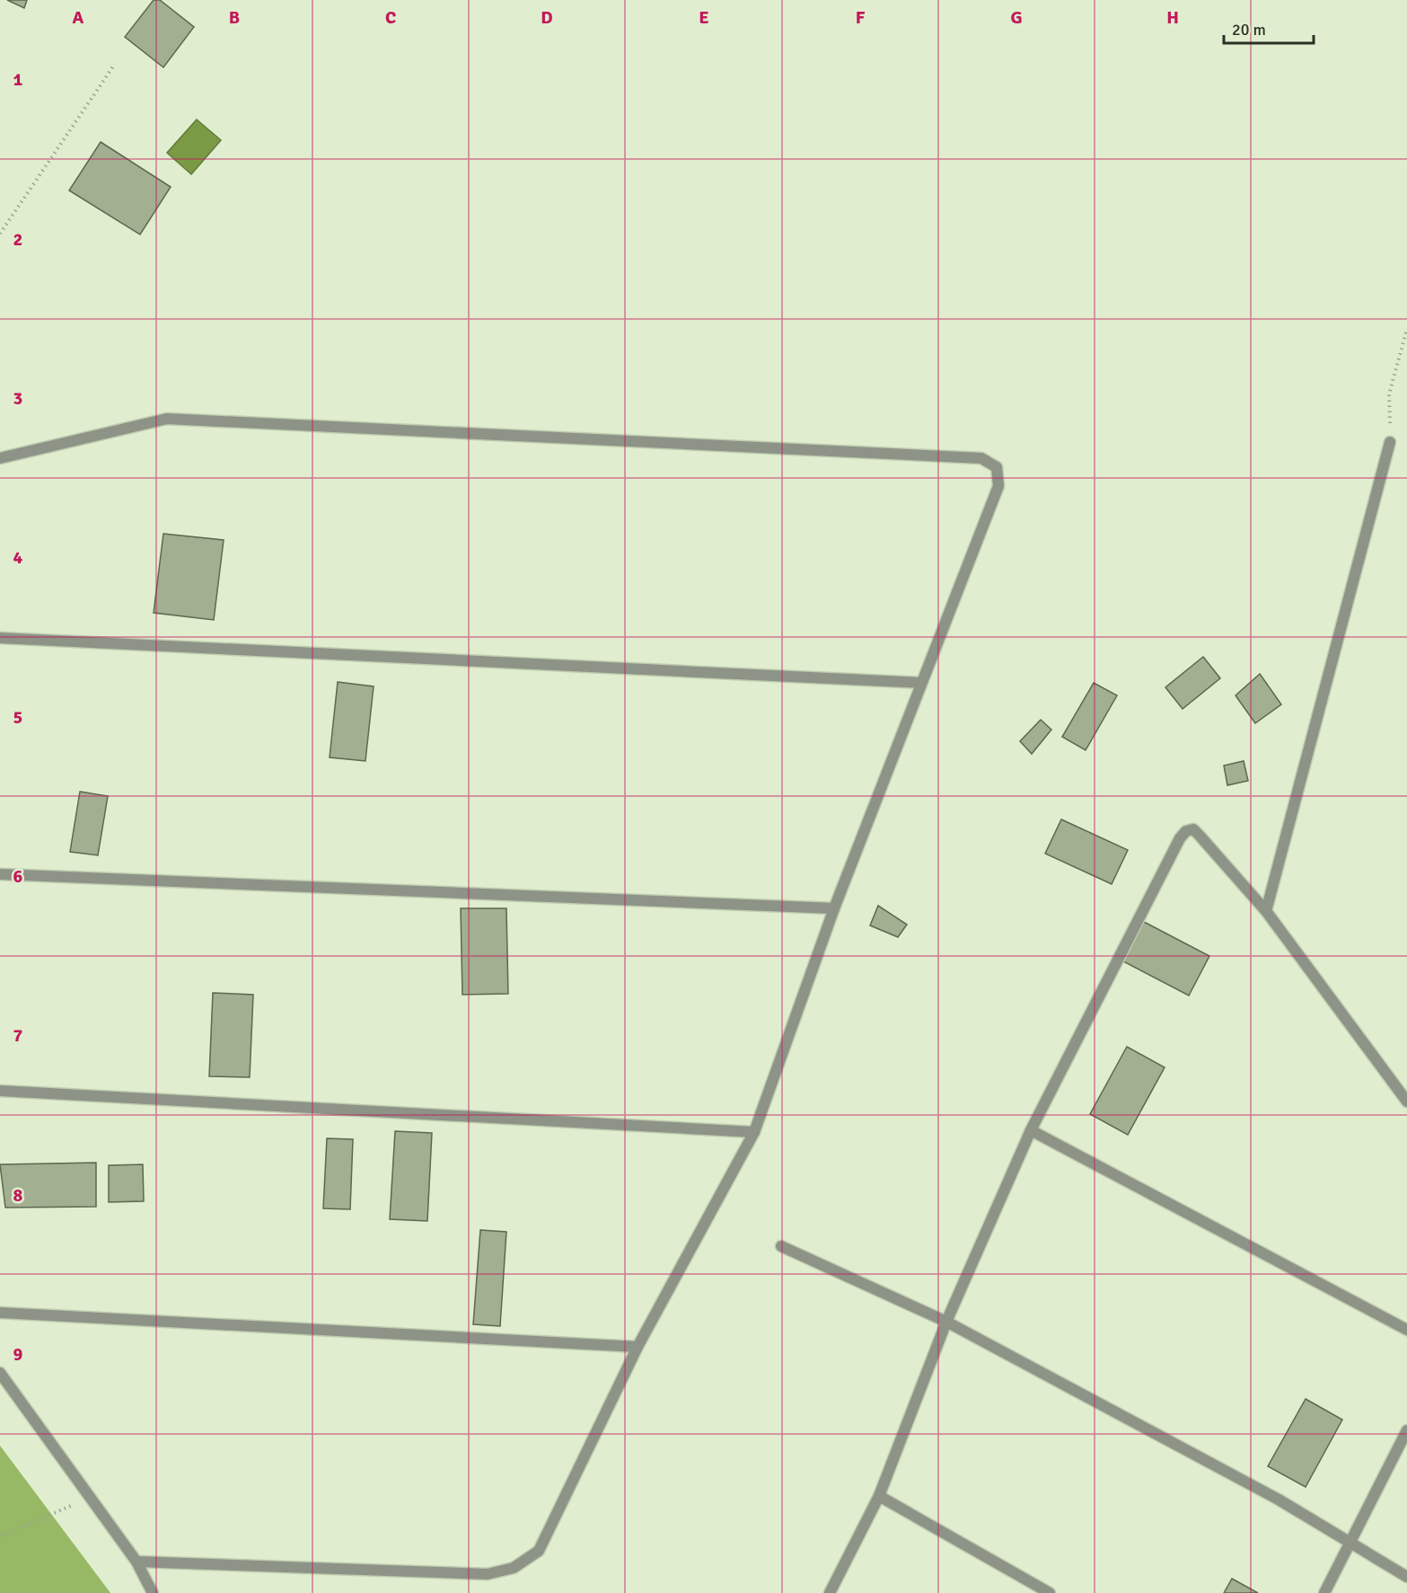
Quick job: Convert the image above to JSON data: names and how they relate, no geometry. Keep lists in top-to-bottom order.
{
  "scale_bar": "20 m",
  "grid": {
    "columns": [
      "A",
      "B",
      "C",
      "D",
      "E",
      "F",
      "G",
      "H"
    ],
    "rows": [
      "1",
      "2",
      "3",
      "4",
      "5",
      "6",
      "7",
      "8",
      "9"
    ]
  }
}
